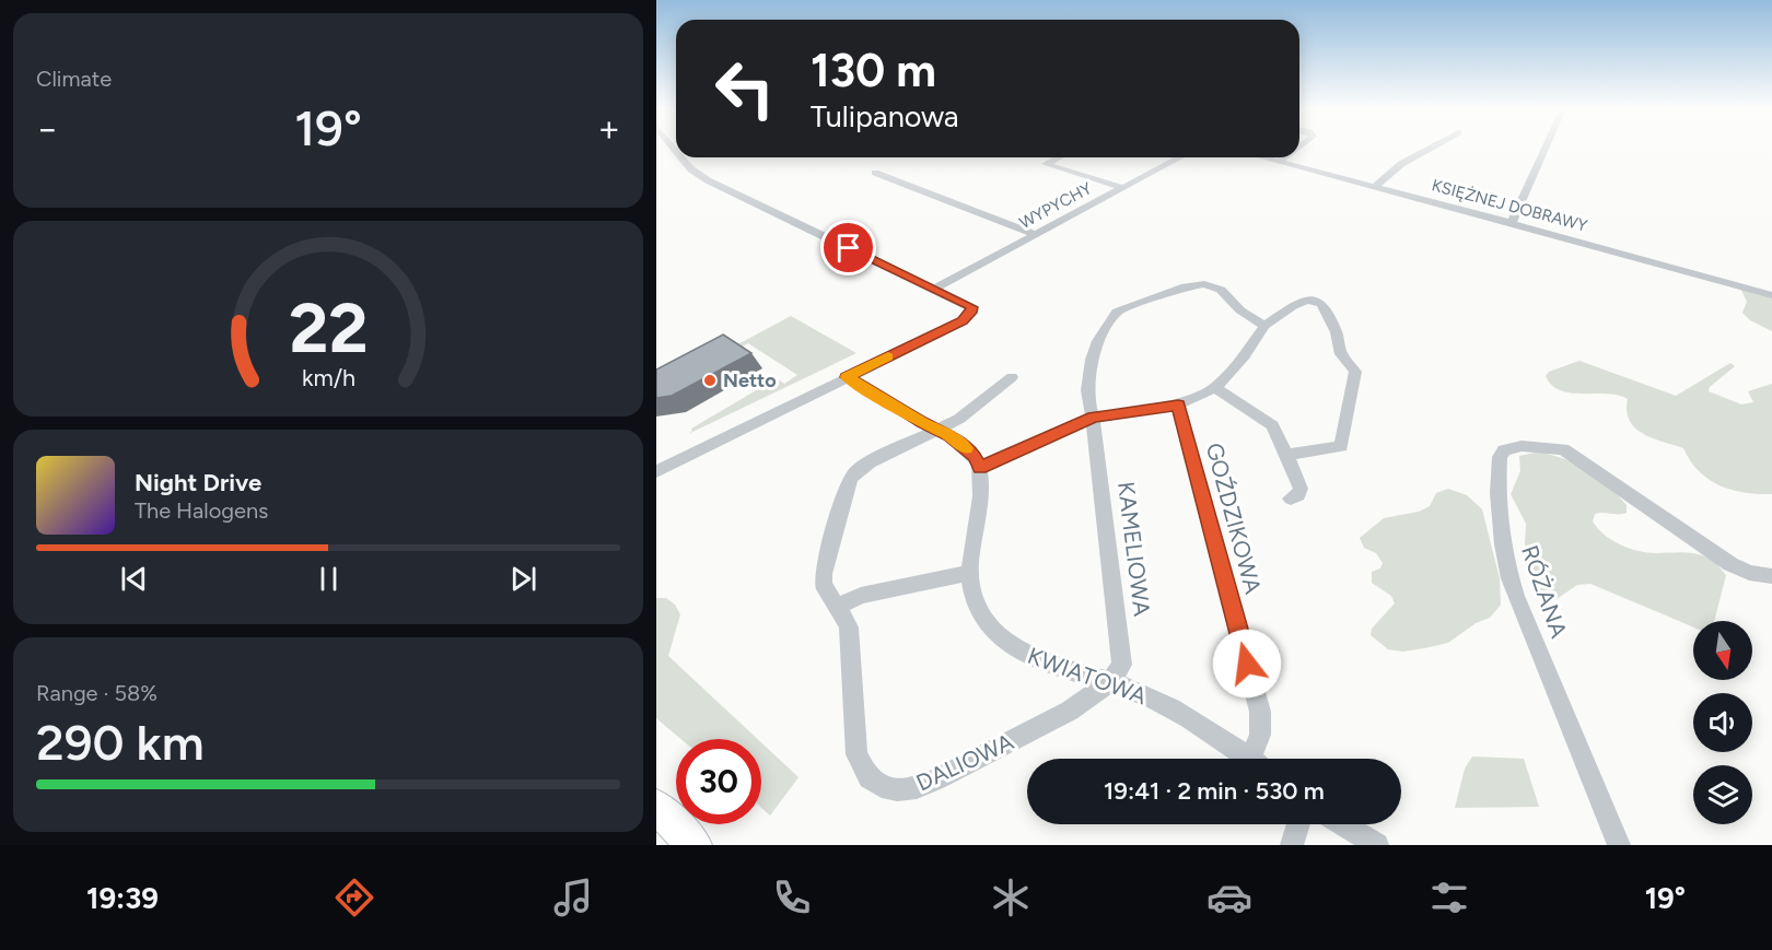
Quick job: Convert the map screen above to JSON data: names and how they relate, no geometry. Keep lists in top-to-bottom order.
{
  "streets": {
    "street": [
      "WYPYCHY",
      "KSIĘŻNEJ DOBRAWY",
      "GOŹDZIKOWA",
      "KAMELIOWA",
      "RÓŻANA",
      "KWIATOWA",
      "DALIOWA"
    ]
  },
  "crossings": [
    ["GOŹDZIKOWA", "KWIATOWA"],
    ["KAMELIOWA", "KWIATOWA"],
    ["KAMELIOWA", "DALIOWA"],
    ["KWIATOWA", "DALIOWA"]
  ],
  "places": ["Netto"],
  "north": "bottom",
  "page": {
    "tile": [
      "Climate",
      ["Range · 58%", "290 km"]
    ],
    "turn": ["130 m", "Tulipanowa"],
    "heat": ["−", "19°", "+"],
    "song": ["Night Drive", "The Halogens"],
    "limit": "30",
    "trip": "19:41 · 2 min · 530 m",
    "tabs": ["19:39", "19°"],
    "gauge": ["22", "km/h"]
  }
}
